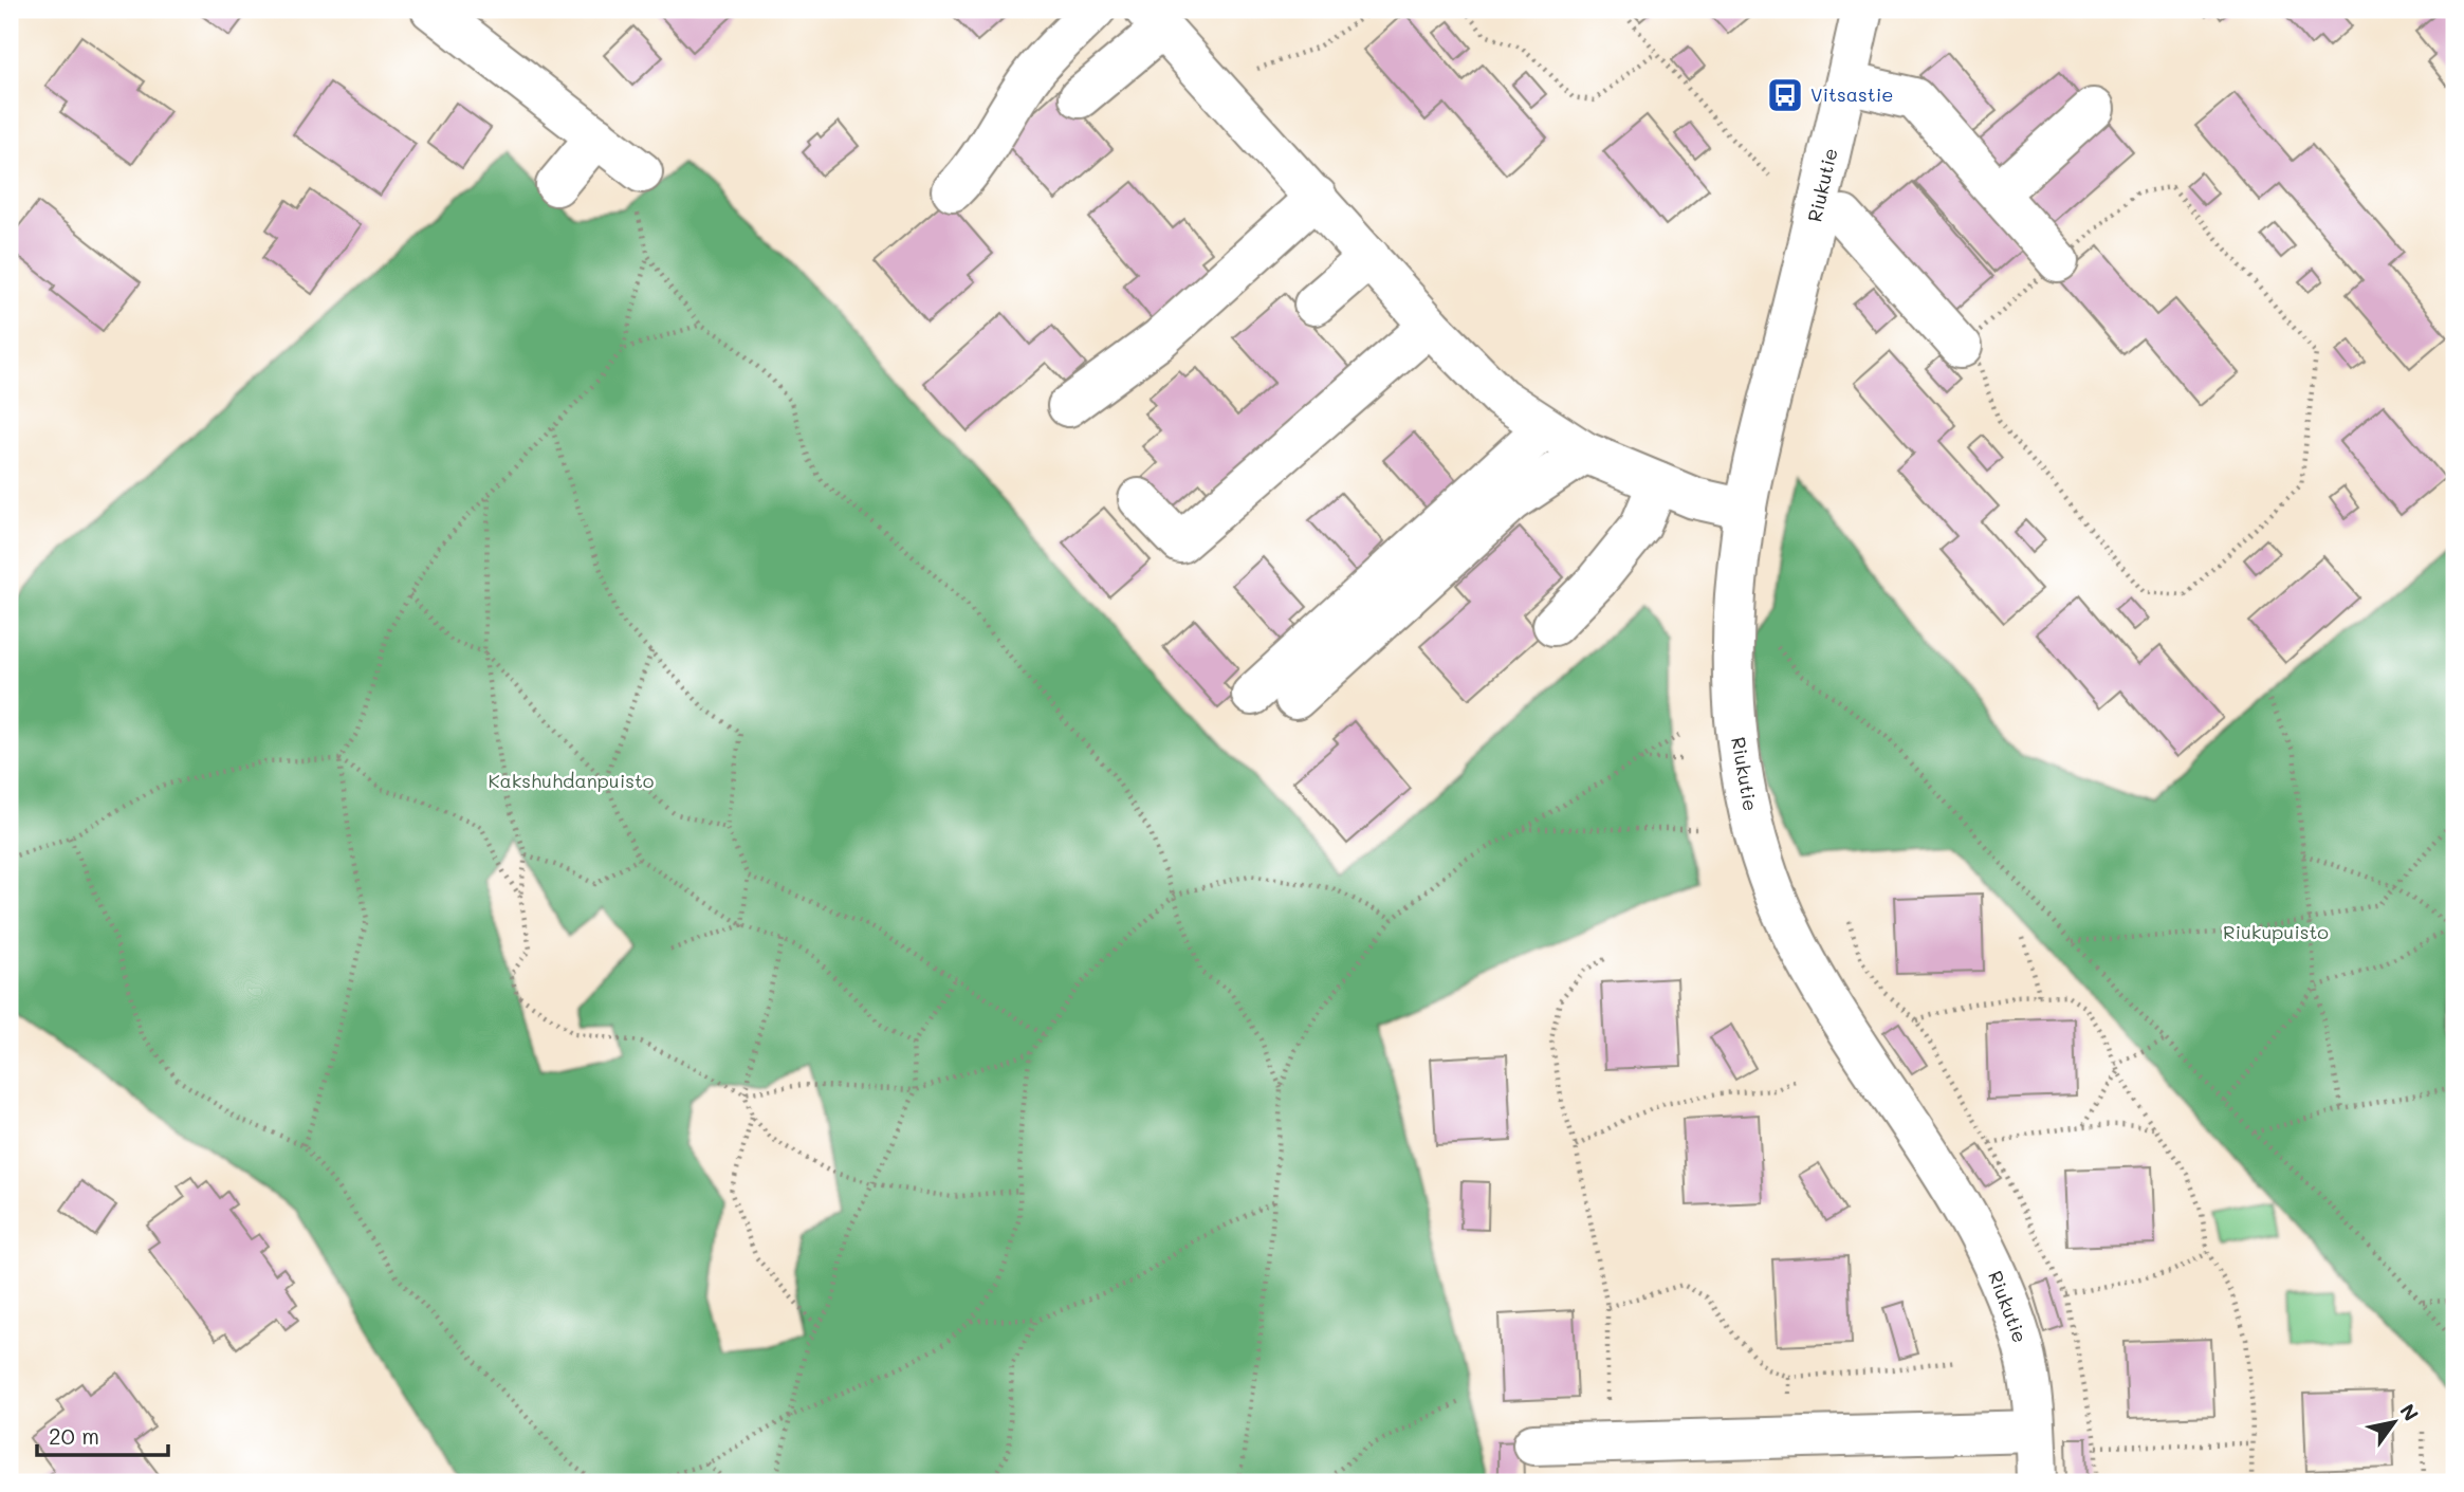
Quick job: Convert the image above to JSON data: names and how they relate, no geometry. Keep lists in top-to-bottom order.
{
  "streets": {
    "street": ["Riukutie"]
  },
  "parks": ["Kakshuhdanpuisto", "Riukupuisto"],
  "places": {
    "bus stop": ["Vitsastie"]
  },
  "scale_bar": "20 m",
  "north": "top right"
}
